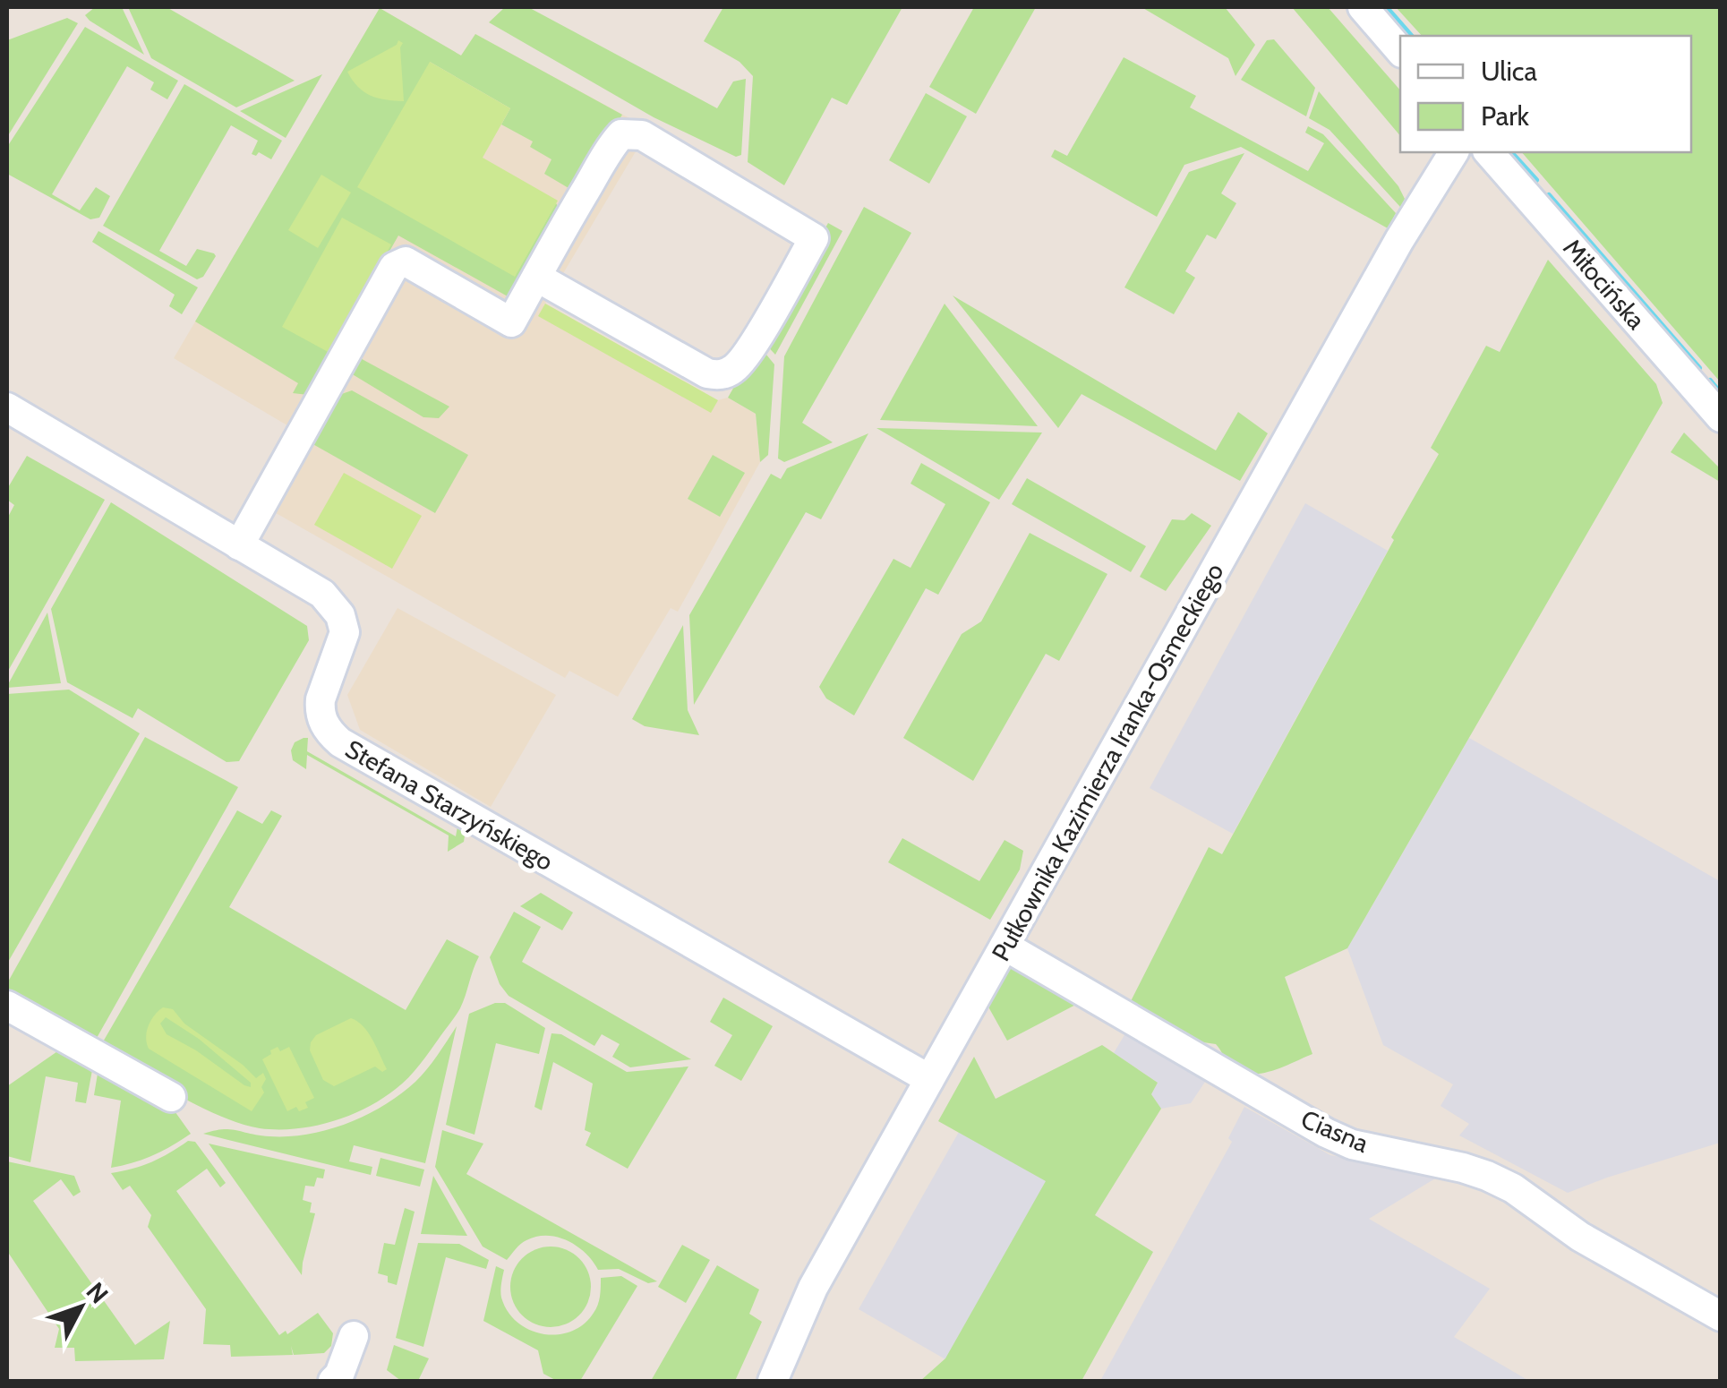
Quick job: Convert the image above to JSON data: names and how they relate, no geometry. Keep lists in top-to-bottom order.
{
  "streets": {
    "street": [
      "Miłocińska",
      "Pułkownika Kazimierza Iranka-Osmeckiego",
      "Stefana Starzyńskiego",
      "Ciasna"
    ]
  },
  "crossings": [
    ["Pułkownika Kazimierza Iranka-Osmeckiego", "Stefana Starzyńskiego"],
    ["Pułkownika Kazimierza Iranka-Osmeckiego", "Ciasna"]
  ],
  "legend": ["Ulica", "Park"],
  "north": "top right"
}
